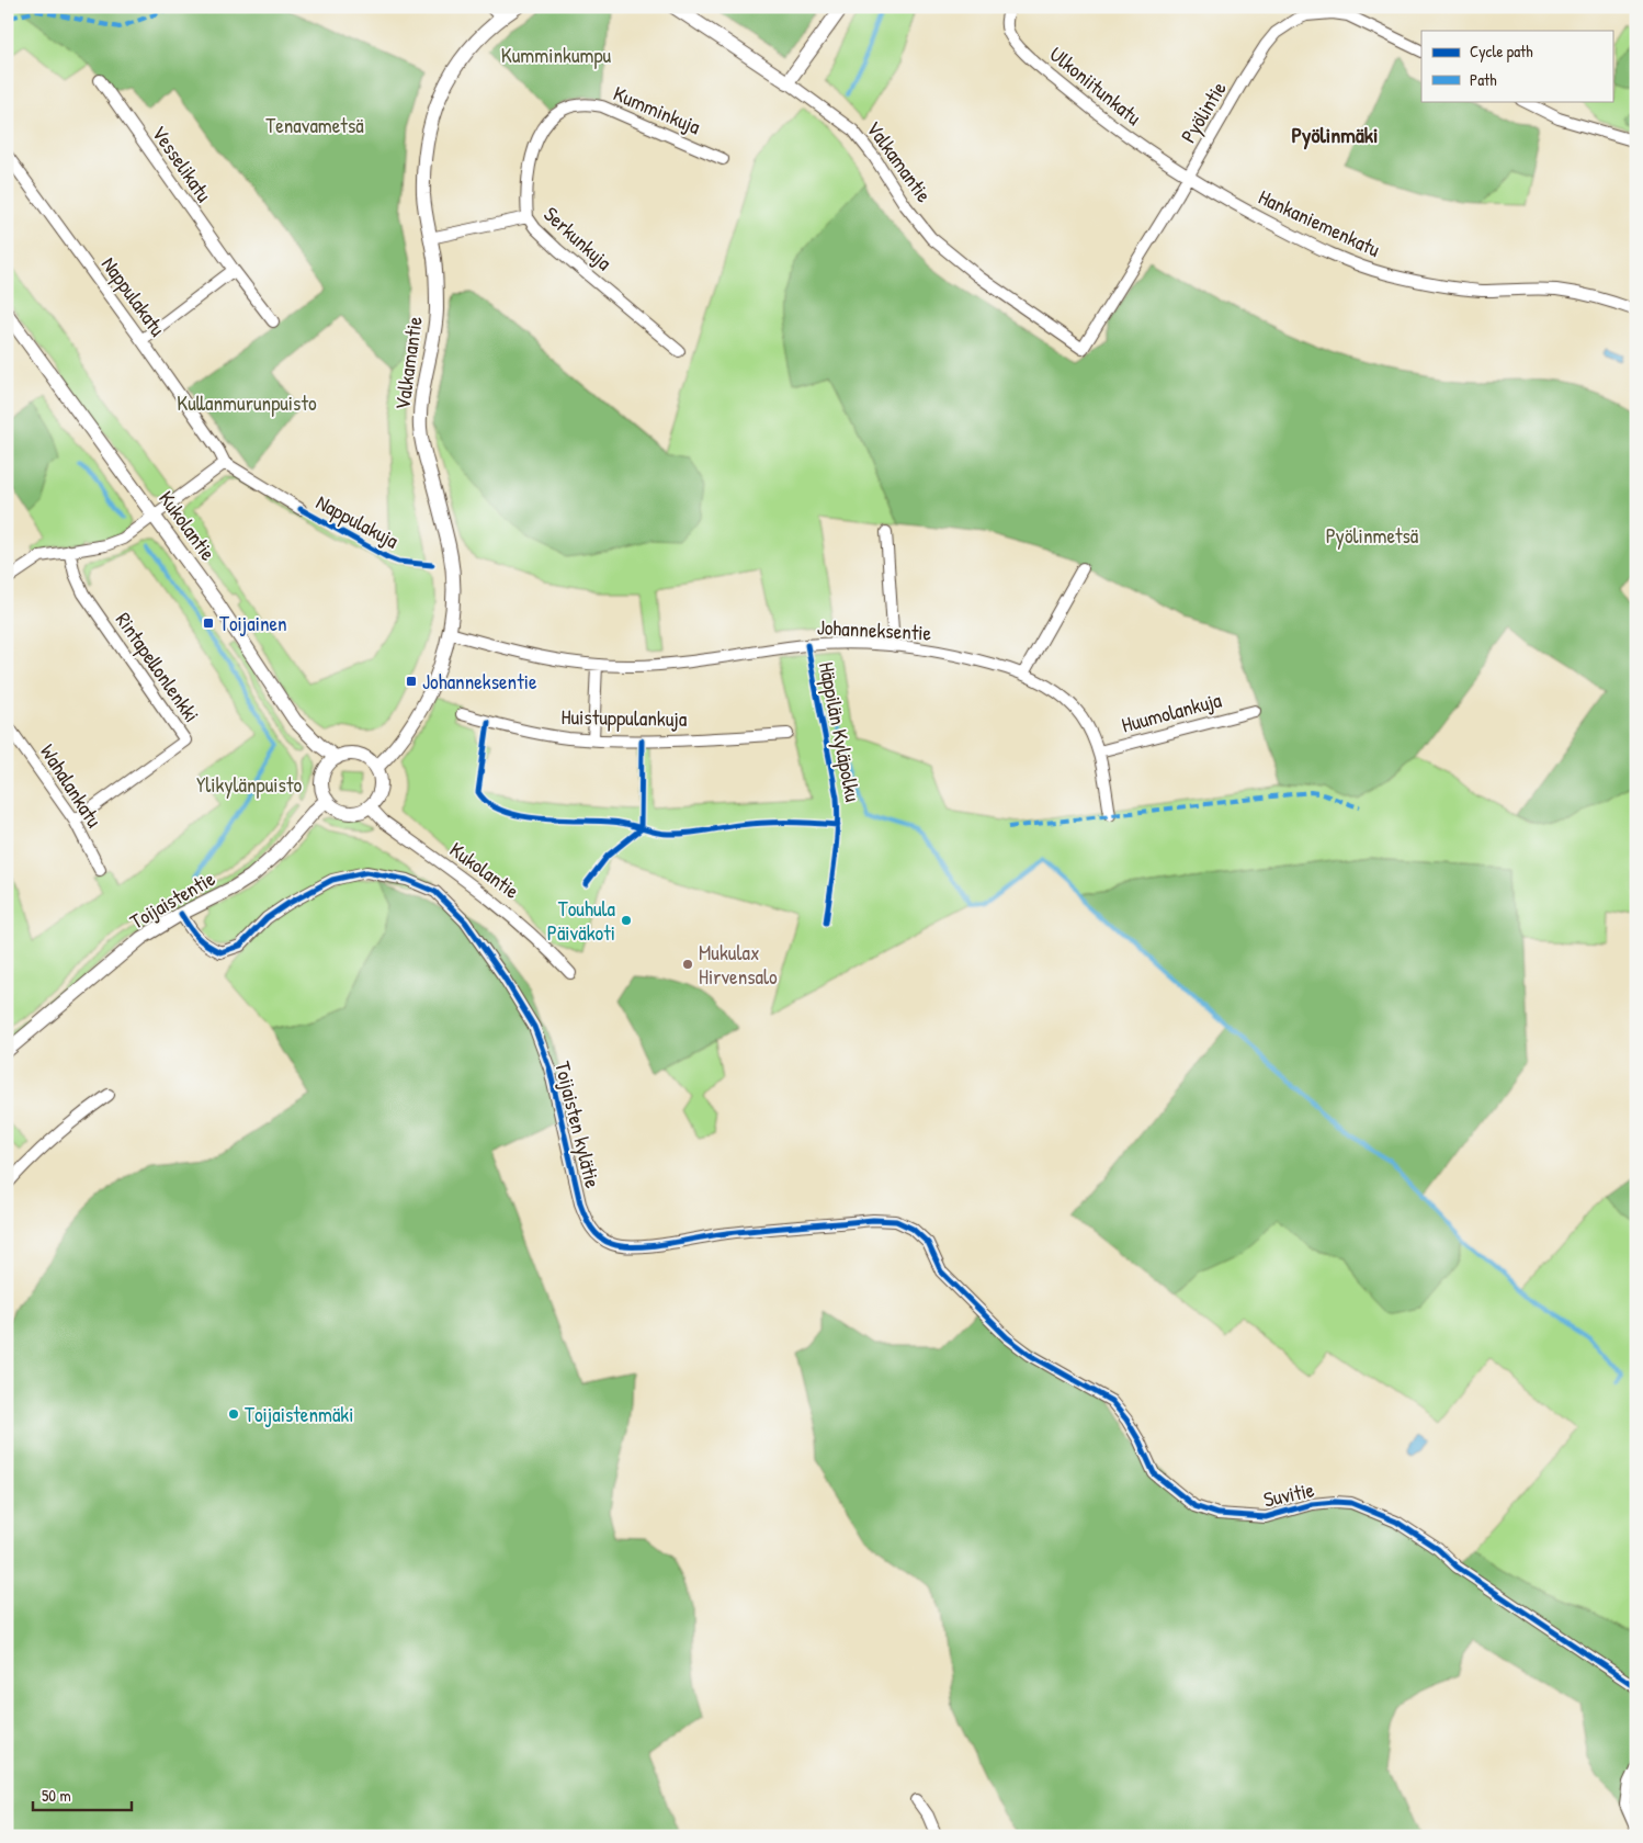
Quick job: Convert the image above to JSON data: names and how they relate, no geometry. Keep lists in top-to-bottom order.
{
  "streets": {
    "street": [
      "Ulkoniitunkatu",
      "Kumminkuja",
      "Pyölintie",
      "Valkamantie",
      "Vesselikatu",
      "Hankaniemenkatu",
      "Serkunkuja",
      "Nappulakatu",
      "Kukolantie",
      "Johanneksentie",
      "Rintapellonlenkki",
      "Huumolankuja",
      "Huistuppulankuja",
      "Wahalankatu",
      "Toijaistentie",
      "Toijaisten kylätie",
      "Suvitie"
    ],
    "cycle path": ["Nappulakuja", "Häppilän Kyläpolku"]
  },
  "crossings": [
    ["Ulkoniitunkatu", "Pyölintie"],
    ["Ulkoniitunkatu", "Hankaniemenkatu"],
    ["Kumminkuja", "Serkunkuja"],
    ["Pyölintie", "Valkamantie"],
    ["Pyölintie", "Hankaniemenkatu"],
    ["Valkamantie", "Serkunkuja"],
    ["Valkamantie", "Kukolantie"],
    ["Valkamantie", "Johanneksentie"],
    ["Valkamantie", "Toijaistentie"],
    ["Kukolantie", "Toijaistentie"],
    ["Johanneksentie", "Huumolankuja"],
    ["Rintapellonlenkki", "Wahalankatu"],
    ["Toijaistentie", "Toijaisten kylätie"],
    ["Toijaisten kylätie", "Suvitie"]
  ],
  "districts": ["Pyölinmäki"],
  "parks": [
    "Kumminkumpu",
    "Tenavametsä",
    "Kullanmurunpuisto",
    "Pyölinmetsä",
    "Ylikylänpuisto"
  ],
  "places": {
    "transit": ["Toijainen", "Johanneksentie"],
    "other": ["Touhula Päiväkoti", "Mukulax Hirvensalo", "Toijaistenmäki"]
  },
  "legend": ["Cycle path", "Path"],
  "scale_bar": "50 m"
}
